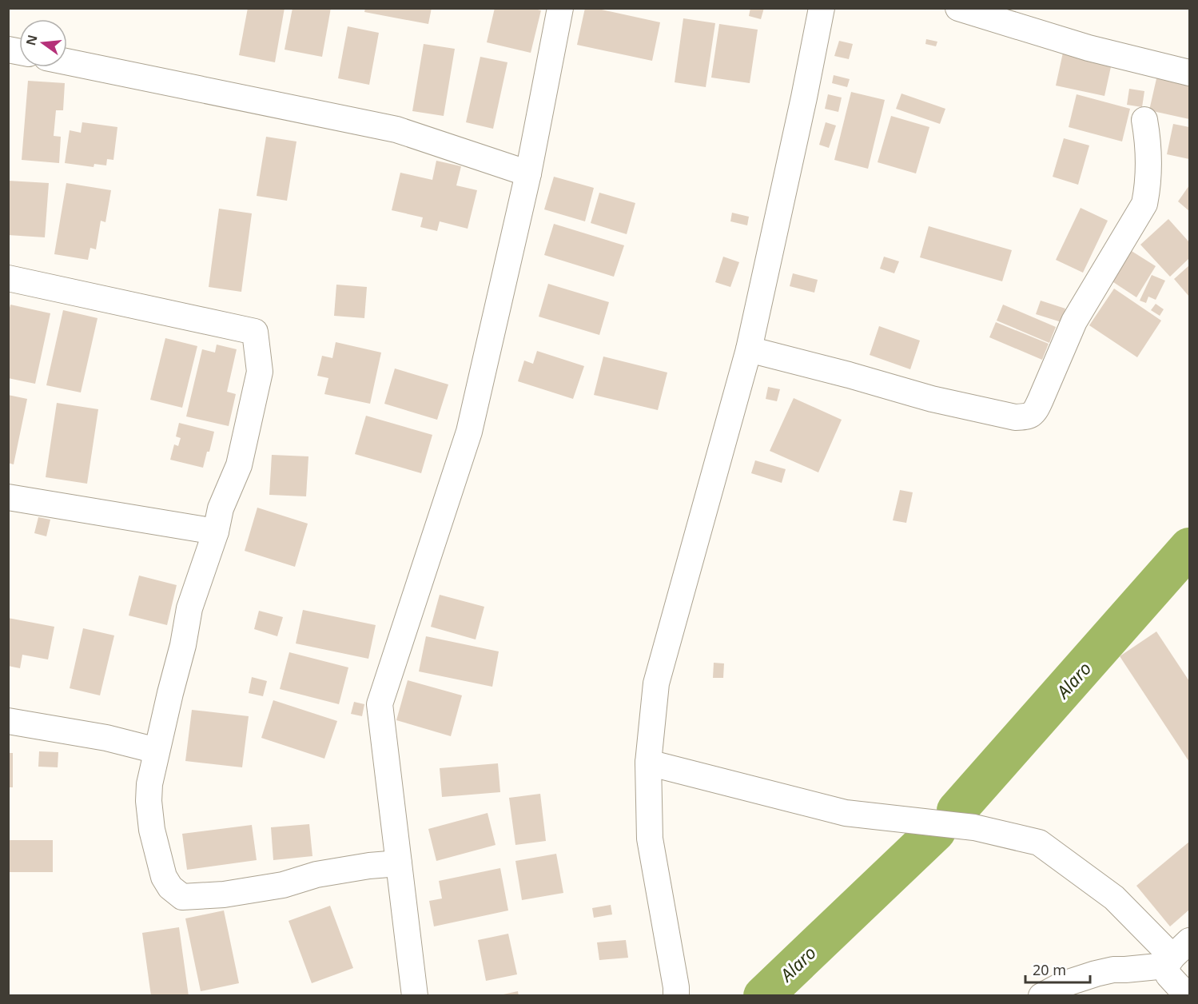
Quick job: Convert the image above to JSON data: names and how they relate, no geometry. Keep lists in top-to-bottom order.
{
  "water": ["Alaro"],
  "scale_bar": "20 m",
  "north": "left"
}
